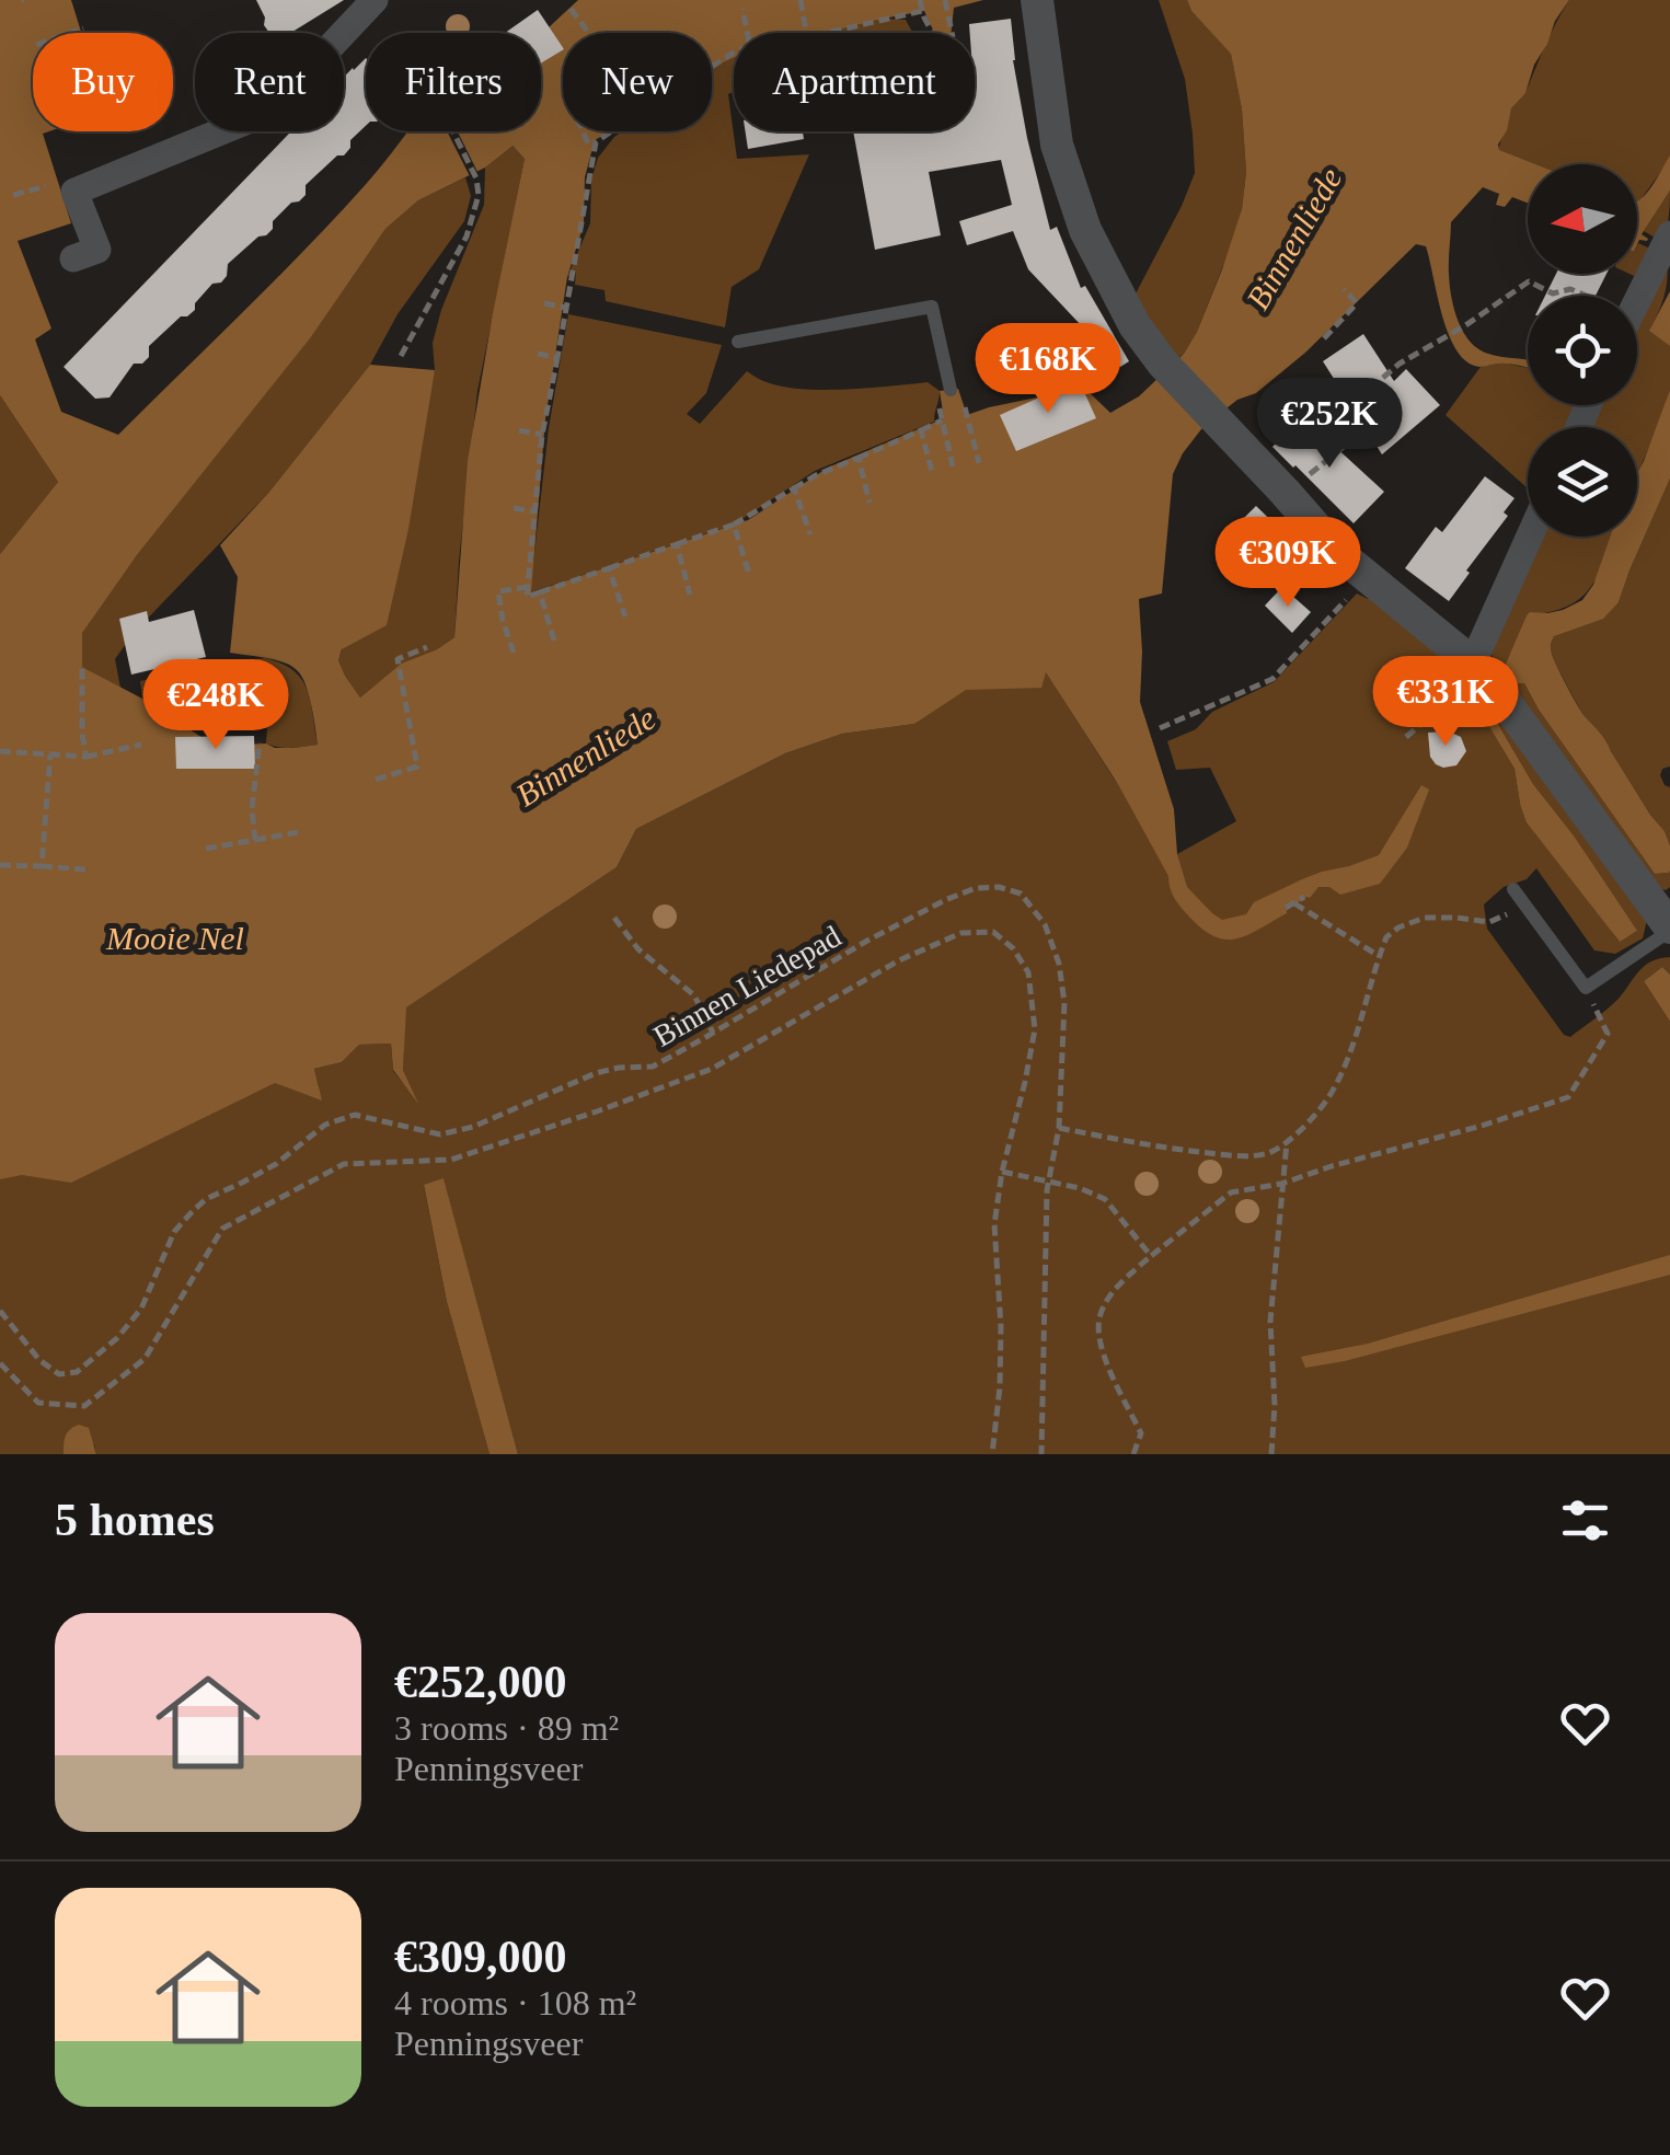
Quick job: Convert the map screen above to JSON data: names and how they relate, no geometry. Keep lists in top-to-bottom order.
{
  "streets": {
    "path": ["Binnen Liedepad"]
  },
  "water": ["Binnenliede", "Mooie Nel"],
  "north": "left",
  "page": {
    "chip": [
      "Buy",
      "Rent",
      "Filters",
      "New",
      "Apartment"
    ],
    "price": [
      "€168K",
      "€252K",
      "€309K",
      "€331K",
      "€248K"
    ],
    "heading": "5 homes",
    "list": [
      {
        "name": "€252,000",
        "note": "3 rooms · 89 m² · Penningsveer"
      },
      {
        "name": "€309,000",
        "note": "4 rooms · 108 m² · Penningsveer"
      }
    ]
  }
}
